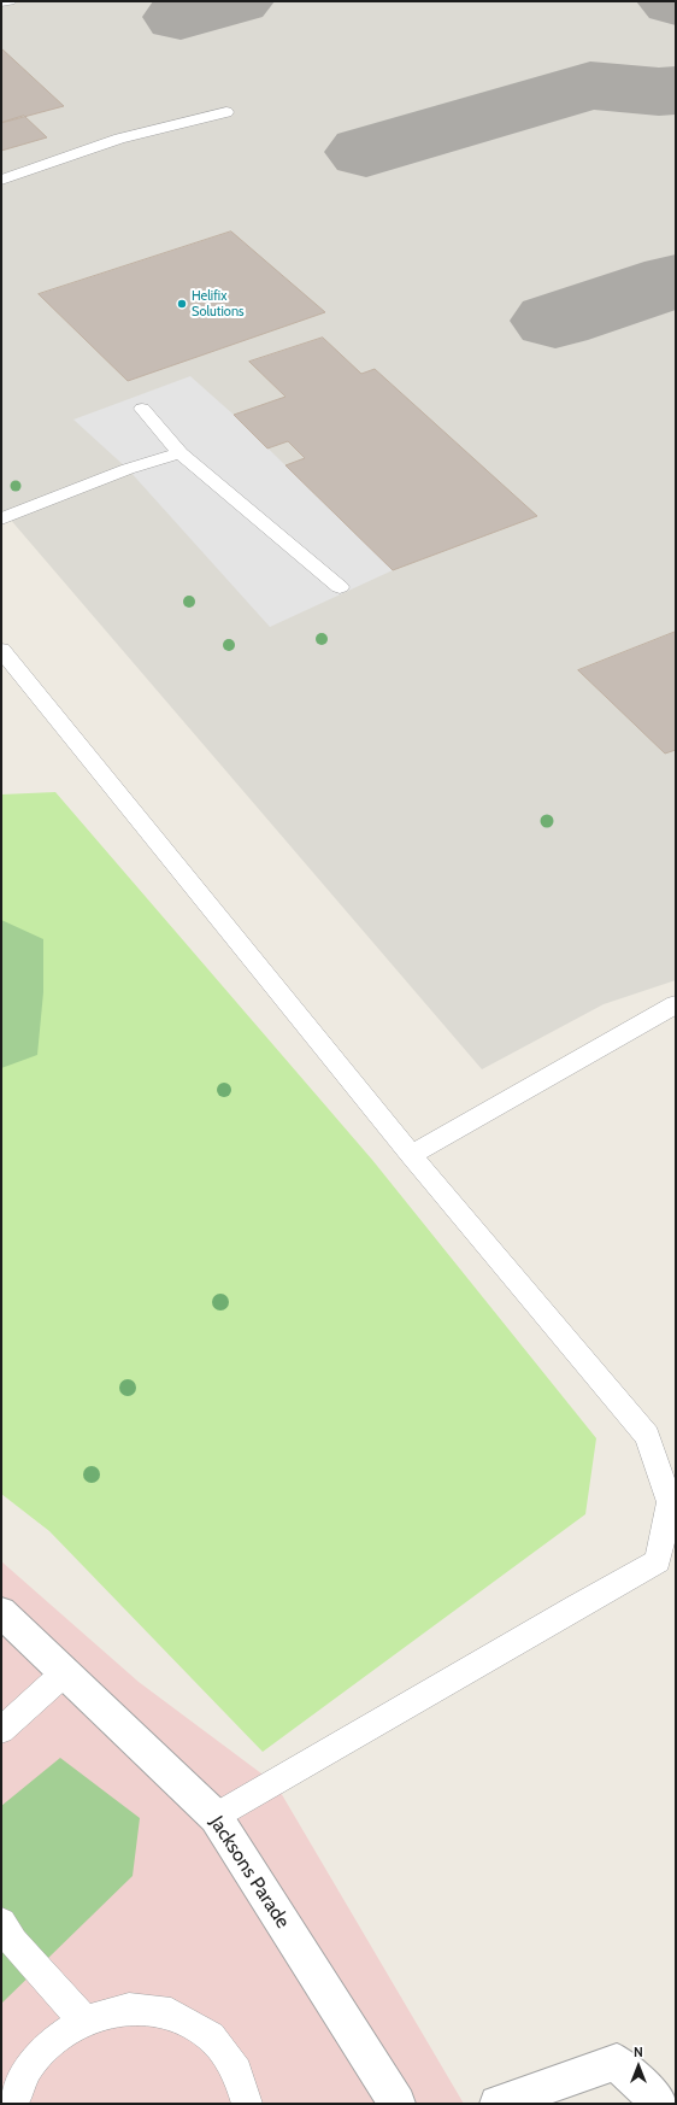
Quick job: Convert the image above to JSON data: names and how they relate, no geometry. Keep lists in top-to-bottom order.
{
  "streets": {
    "street": ["Jacksons Parade"]
  },
  "places": ["Helifix Solutions"],
  "north": "top"
}
